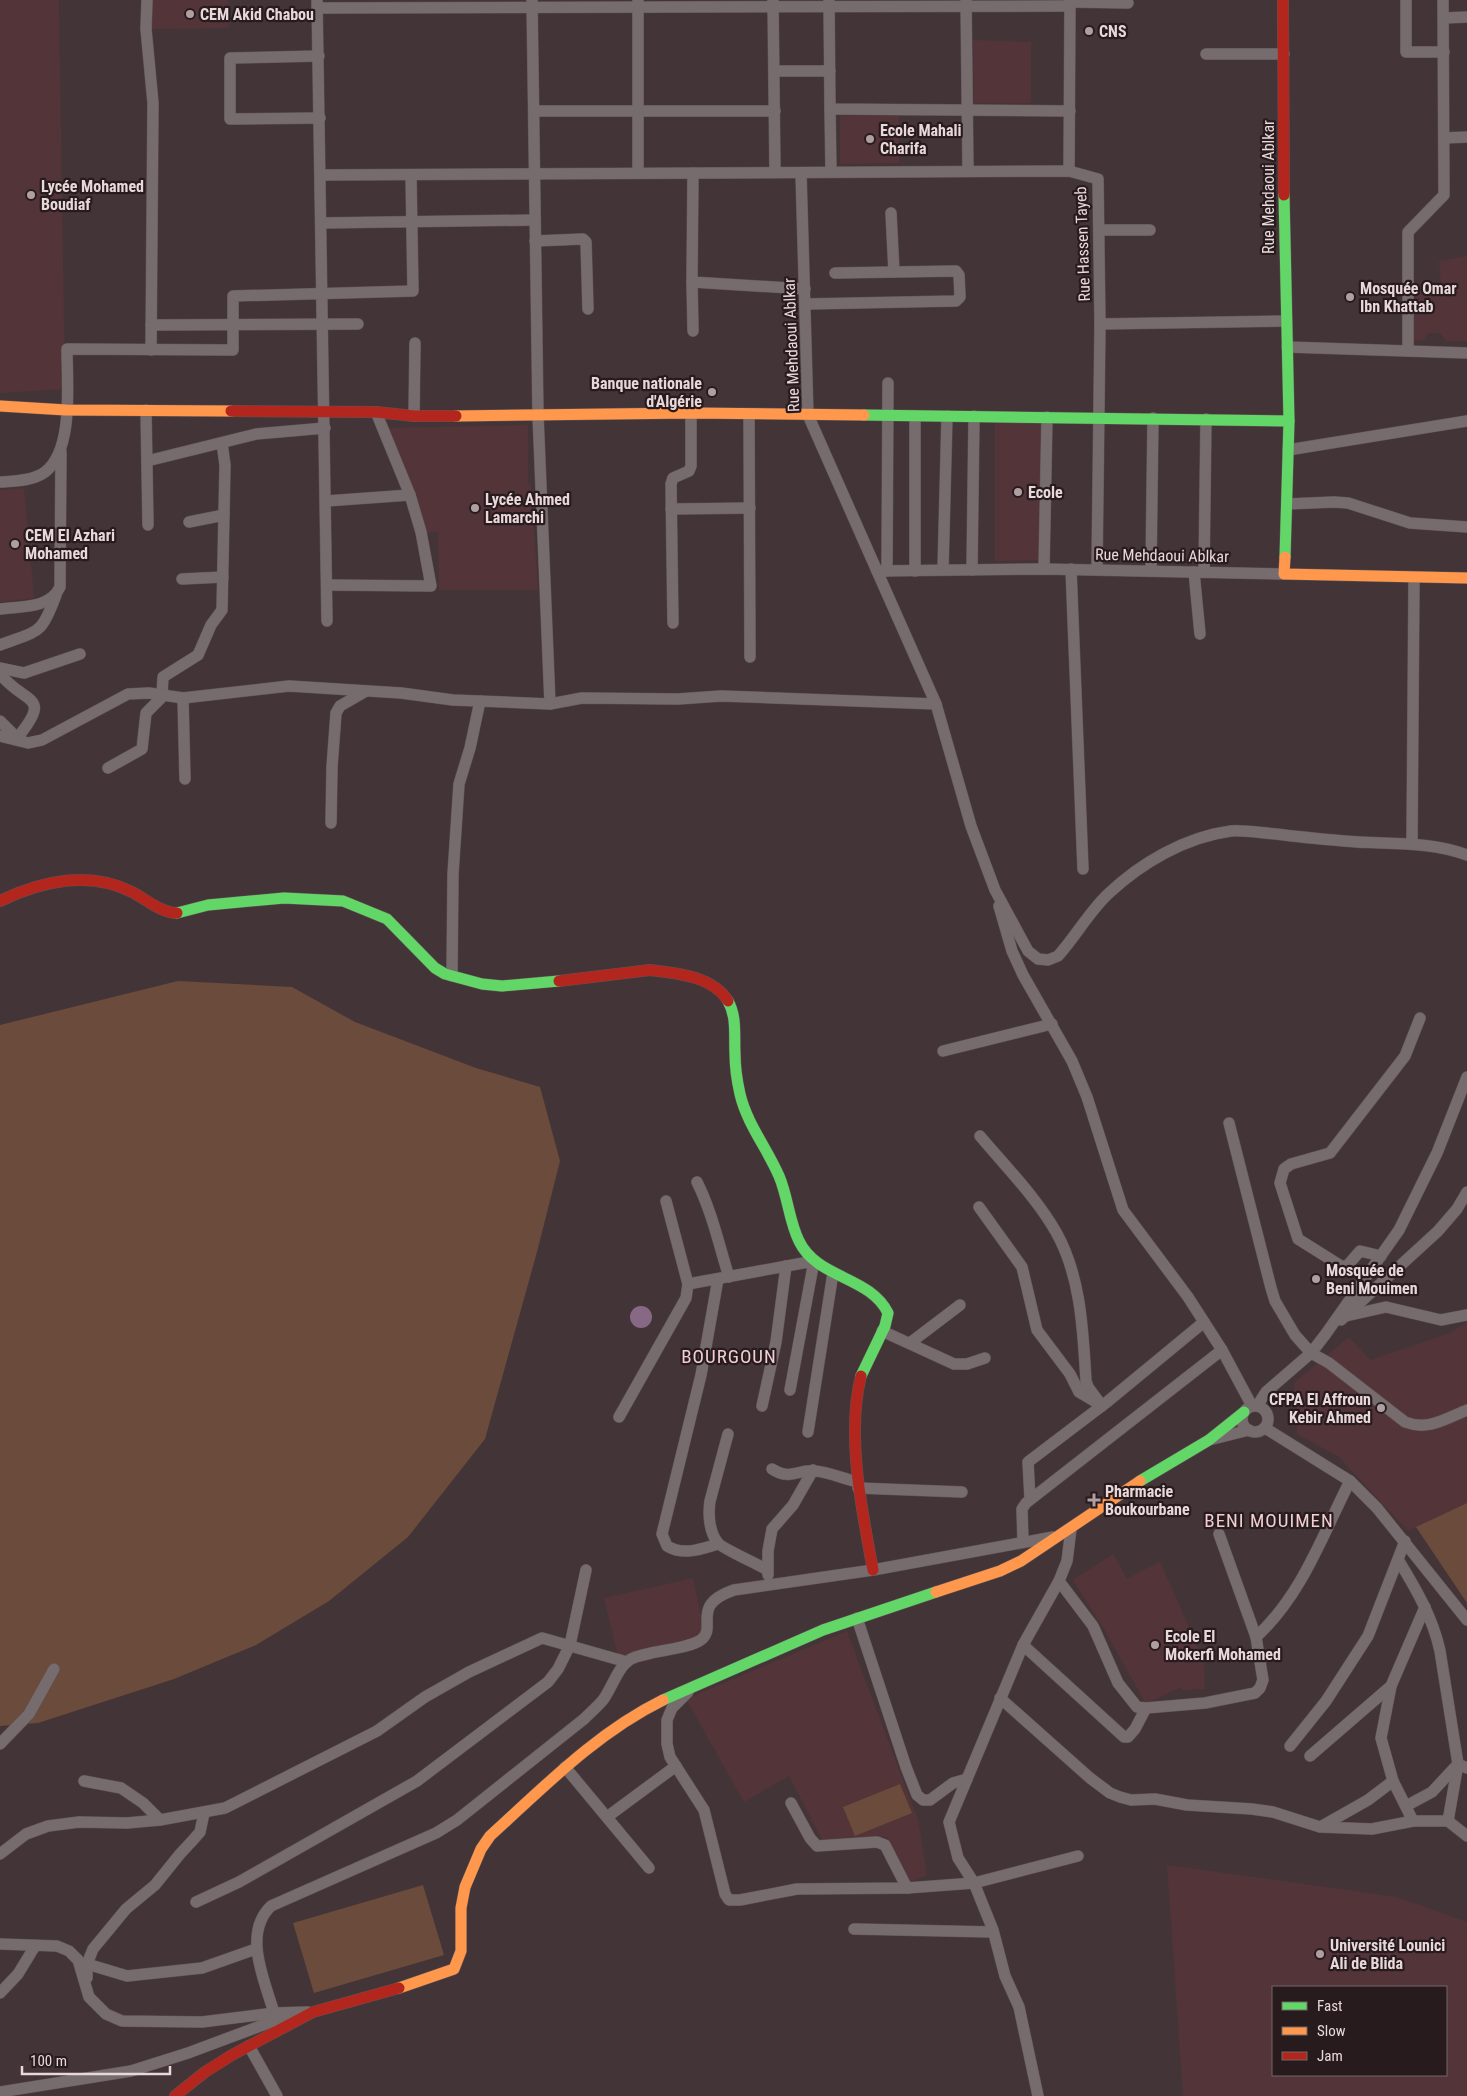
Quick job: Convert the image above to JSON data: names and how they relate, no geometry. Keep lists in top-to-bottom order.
{
  "streets": {
    "street": ["Rue Mehdaoui Ablkar", "Rue Hassen Tayeb"]
  },
  "crossings": [
    ["Rue Mehdaoui Ablkar", "Rue Hassen Tayeb"]
  ],
  "districts": ["BOURGOUN", "BENI MOUIMEN"],
  "places": {
    "other": [
      "CEM Akid Chabou",
      "CNS",
      "Ecole Mahali Charifa",
      "Lycée Mohamed Boudiaf",
      "Mosquée Omar Ibn Khattab",
      "Banque nationale d'Algérie",
      "Ecole",
      "Lycée Ahmed Lamarchi",
      "CEM El Azhari Mohamed",
      "Mosquée de Beni Mouimen",
      "CFPA El Affroun Kebir Ahmed",
      "Ecole El Mokerfi Mohamed",
      "Université Lounici Ali de Blida"
    ],
    "health": ["Pharmacie Boukourbane"]
  },
  "legend": ["Fast", "Slow", "Jam"],
  "scale_bar": "100 m"
}
